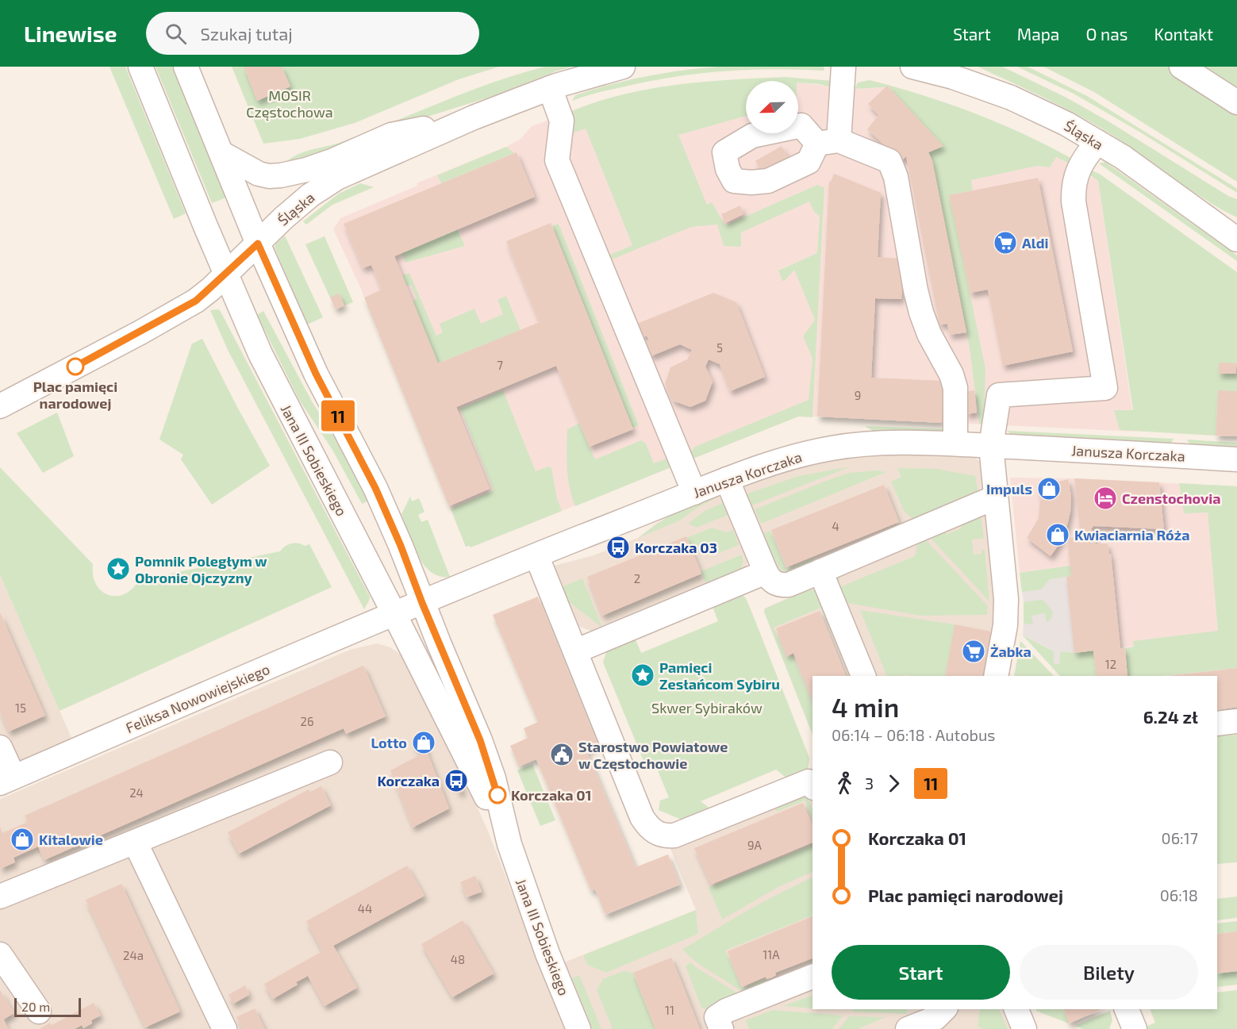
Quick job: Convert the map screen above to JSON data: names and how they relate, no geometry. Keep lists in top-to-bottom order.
{
  "streets": {
    "street": [
      "Śląska",
      "Janusza Korczaka",
      "Jana III Sobieskiego",
      "Feliksa Nowowiejskiego"
    ]
  },
  "crossings": [
    ["Śląska", "Jana III Sobieskiego"],
    ["Janusza Korczaka", "Jana III Sobieskiego"],
    ["Janusza Korczaka", "Feliksa Nowowiejskiego"],
    ["Jana III Sobieskiego", "Feliksa Nowowiejskiego"]
  ],
  "parks": ["MOSIR Częstochowa", "Skwer Sybiraków"],
  "places": {
    "supermarket": ["Aldi", "Żabka"],
    "other": ["Plac pamięci narodowej", "Korczaka 01"],
    "shop": [
      "Impuls",
      "Kwiaciarnia Róża",
      "Lotto",
      "Kitalowie"
    ],
    "hotel": ["Czenstochovia"],
    "bus stop": ["Korczaka 03", "Korczaka"],
    "place": ["Pomnik Poległym w Obronie Ojczyzny", "Pamięci Zesłańcom Sybiru"],
    "public building": ["Starostwo Powiatowe w Częstochowie"]
  },
  "lines": ["bus line 11"],
  "house_numbers": [
    "5",
    "7",
    "9",
    "4",
    "2",
    "12",
    "15",
    "26",
    "24",
    "9A",
    "44",
    "11A",
    "24a",
    "48",
    "11"
  ],
  "scale_bar": "20 m",
  "north": "bottom left",
  "page": {
    "header": "Linewise",
    "search": "Szukaj tutaj",
    "nav": [
      "Start",
      "Mapa",
      "O nas",
      "Kontakt"
    ],
    "on_map": "11",
    "heading": ["4 min", "06:14 – 06:18 · Autobus", "6.24 zł"],
    "legs": ["3", "11"],
    "list": [
      {
        "name": "Korczaka 01",
        "value": "06:17"
      },
      {
        "name": "Plac pamięci narodowej",
        "value": "06:18"
      }
    ],
    "buttons": ["Start", "Bilety"],
    "scale": "20 m"
  }
}
